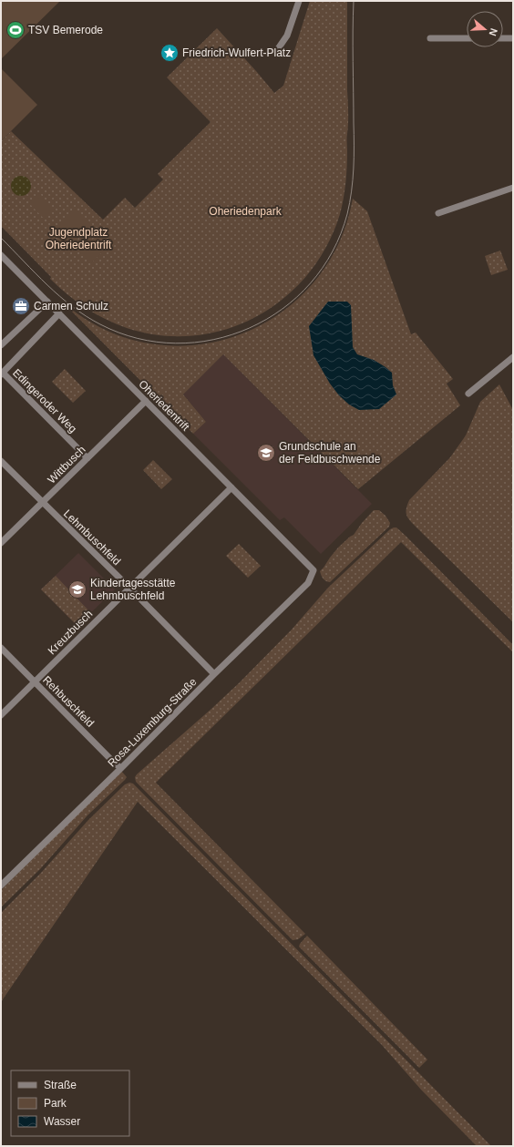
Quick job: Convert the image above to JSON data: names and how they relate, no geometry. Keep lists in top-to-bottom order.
{
  "streets": {
    "street": [
      "Edingeroder Weg",
      "Oheriedentrift",
      "Wittbusch",
      "Lehmbuschfeld",
      "Kreuzbusch",
      "Rehbuschfeld",
      "Rosa-Luxemburg-Straße"
    ]
  },
  "crossings": [
    ["Edingeroder Weg", "Wittbusch"],
    ["Oheriedentrift", "Wittbusch"],
    ["Oheriedentrift", "Kreuzbusch"],
    ["Oheriedentrift", "Rosa-Luxemburg-Straße"],
    ["Wittbusch", "Lehmbuschfeld"],
    ["Lehmbuschfeld", "Kreuzbusch"],
    ["Lehmbuschfeld", "Rosa-Luxemburg-Straße"],
    ["Kreuzbusch", "Rehbuschfeld"],
    ["Rehbuschfeld", "Rosa-Luxemburg-Straße"]
  ],
  "parks": ["Oheriedenpark", "Jugendplatz Oheriedentrift"],
  "places": {
    "sports": ["TSV Bemerode"],
    "place": ["Friedrich-Wulfert-Platz"],
    "office": ["Carmen Schulz"],
    "school or university": ["Grundschule an der Feldbuschwende", "Kindertagesstätte Lehmbuschfeld"]
  },
  "legend": ["Straße", "Park", "Wasser"],
  "north": "right"
}
